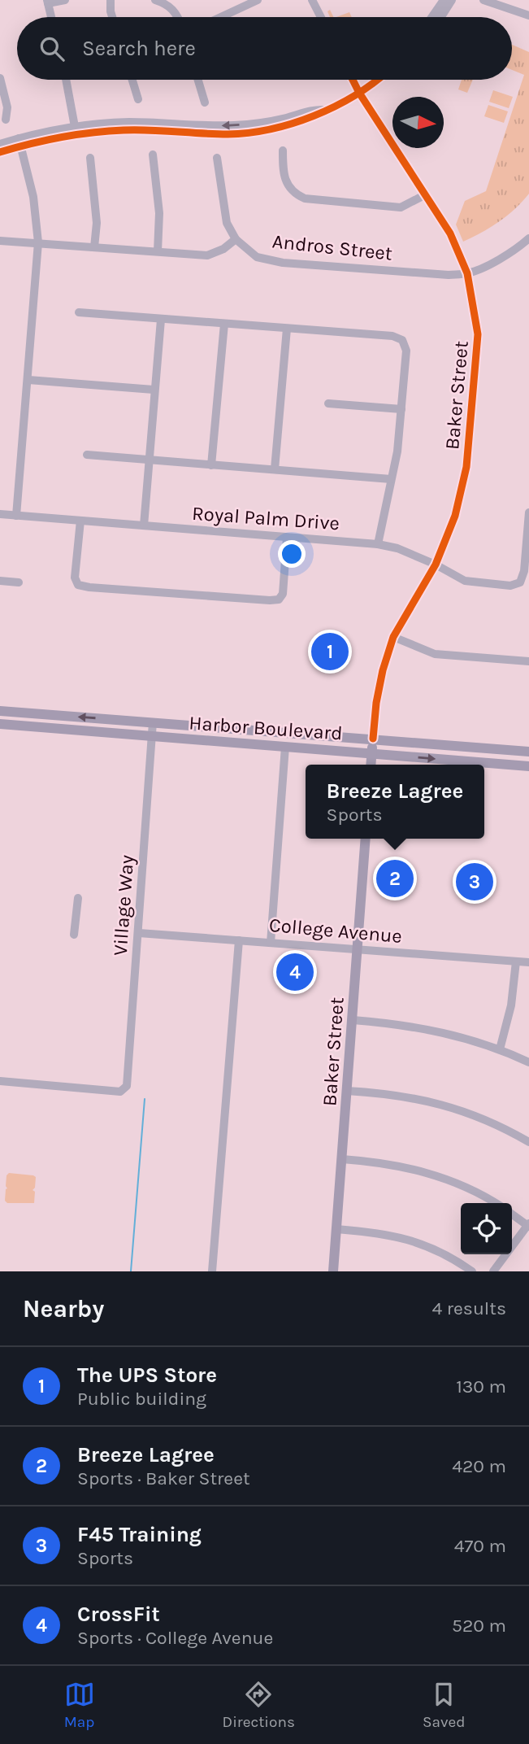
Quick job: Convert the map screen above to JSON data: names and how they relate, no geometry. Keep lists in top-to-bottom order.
{
  "streets": {
    "main road": ["Baker Street", "Harbor Boulevard"],
    "street": [
      "Andros Street",
      "Royal Palm Drive",
      "Village Way",
      "College Avenue"
    ]
  },
  "crossings": [
    ["Andros Street", "Baker Street"],
    ["Baker Street", "Royal Palm Drive"],
    ["Baker Street", "Harbor Boulevard"],
    ["Baker Street", "College Avenue"],
    ["Harbor Boulevard", "Village Way"],
    ["Village Way", "College Avenue"]
  ],
  "north": "right",
  "page": {
    "search": "Search here",
    "pins": [
      "1",
      "2",
      "3",
      "4"
    ],
    "popup": ["Breeze Lagree", "Sports"],
    "heading": ["Nearby", "4 results"],
    "list": [
      {
        "mark": "1",
        "name": "The UPS Store",
        "note": "Public building",
        "value": "130 m"
      },
      {
        "mark": "2",
        "name": "Breeze Lagree",
        "note": "Sports · Baker Street",
        "value": "420 m"
      },
      {
        "mark": "3",
        "name": "F45 Training",
        "note": "Sports",
        "value": "470 m"
      },
      {
        "mark": "4",
        "name": "CrossFit",
        "note": "Sports · College Avenue",
        "value": "520 m"
      }
    ],
    "nav": ["Map", "Directions", "Saved"]
  }
}
